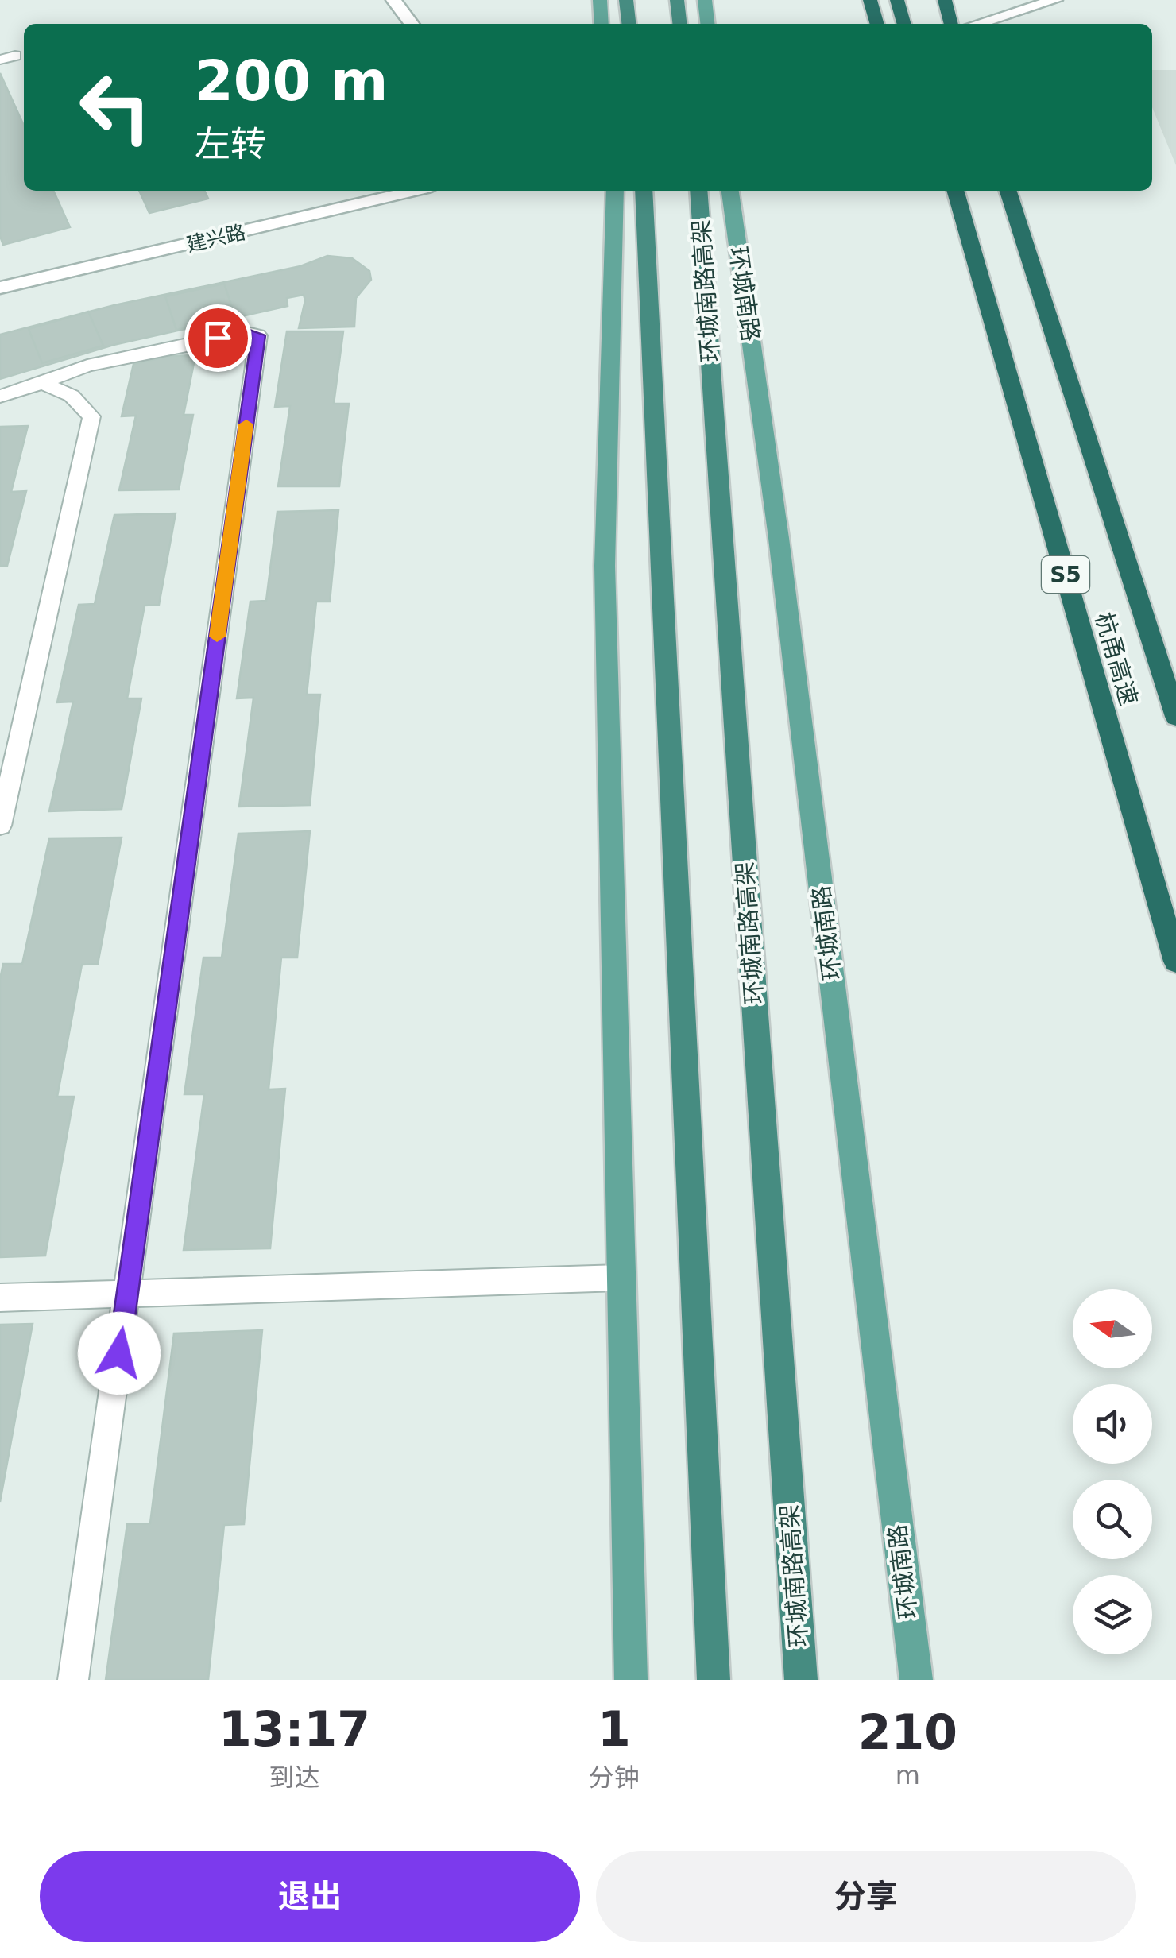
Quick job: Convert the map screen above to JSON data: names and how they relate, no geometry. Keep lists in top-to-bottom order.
{
  "streets": {
    "highway": ["环城南路高架", "S5", "杭甬高速"],
    "main road": ["环城南路"],
    "street": ["建兴路"]
  },
  "north": "left",
  "page": {
    "turn": ["200 m", "左转"],
    "eta": [
      "13:17",
      "到达",
      "1",
      "分钟",
      "210",
      "m"
    ],
    "buttons": ["退出", "分享"]
  }
}
